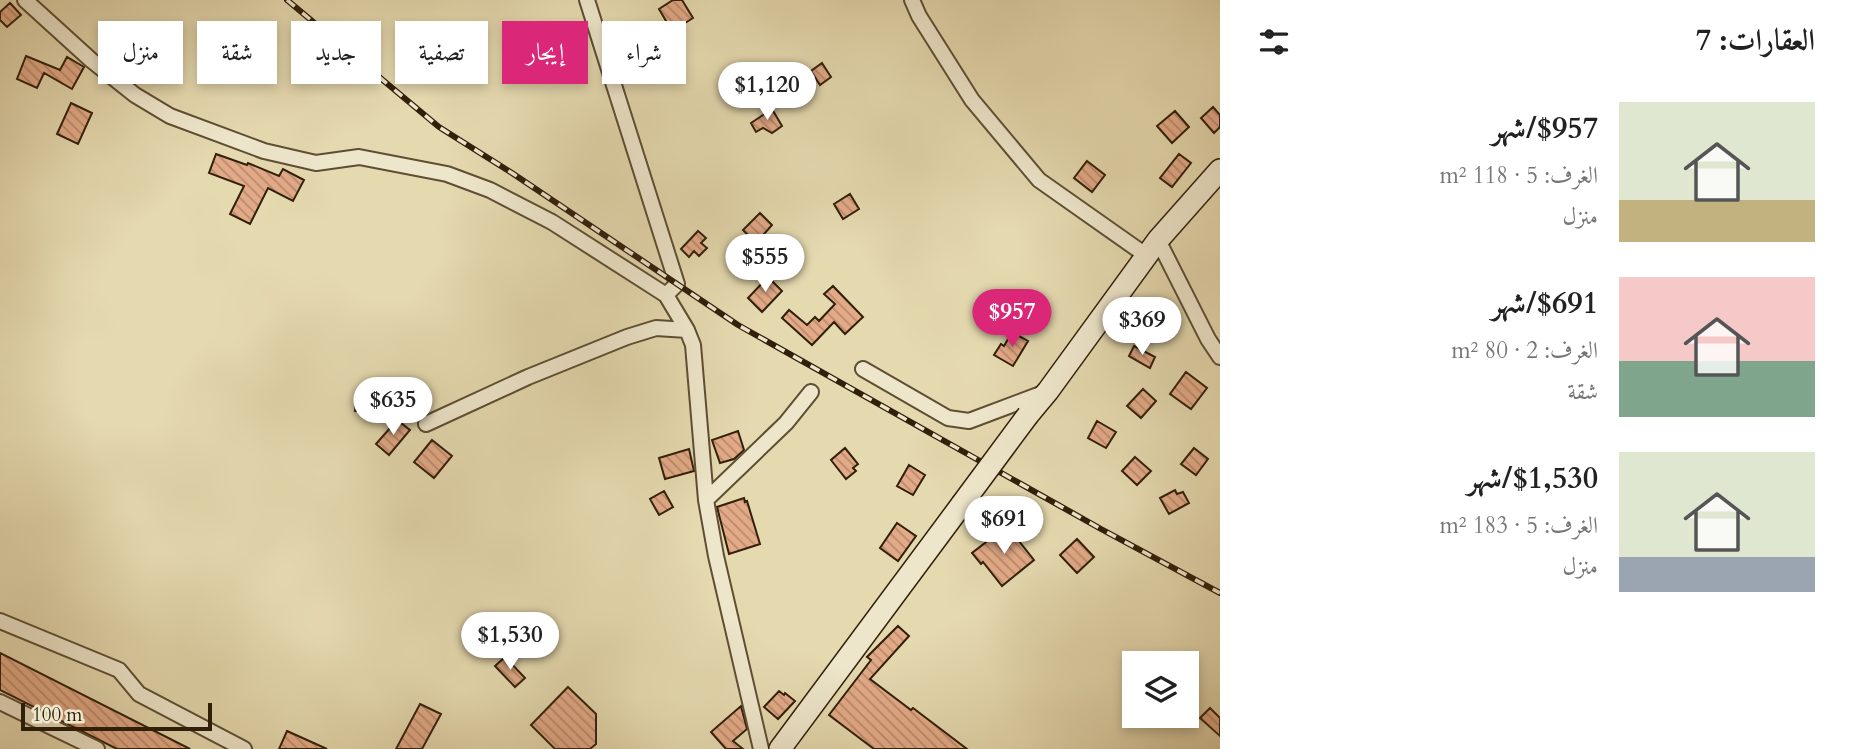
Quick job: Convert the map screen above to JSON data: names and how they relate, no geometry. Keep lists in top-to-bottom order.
{
  "scale_bar": "100 m",
  "page": {
    "heading": "العقارات: 7",
    "chip": [
      "شراء",
      "إيجار",
      "تصفية",
      "جديد",
      "شقة",
      "منزل"
    ],
    "price": [
      "$1,120",
      "$555",
      "$957",
      "$369",
      "$635",
      "$691",
      "$1,530"
    ],
    "list": [
      {
        "name": "$957/شهر",
        "note": "الغرف: 5 · 118 m² · منزل"
      },
      {
        "name": "$691/شهر",
        "note": "الغرف: 2 · 80 m² · شقة"
      },
      {
        "name": "$1,530/شهر",
        "note": "الغرف: 5 · 183 m² · منزل"
      }
    ],
    "scale": "100 m"
  }
}
